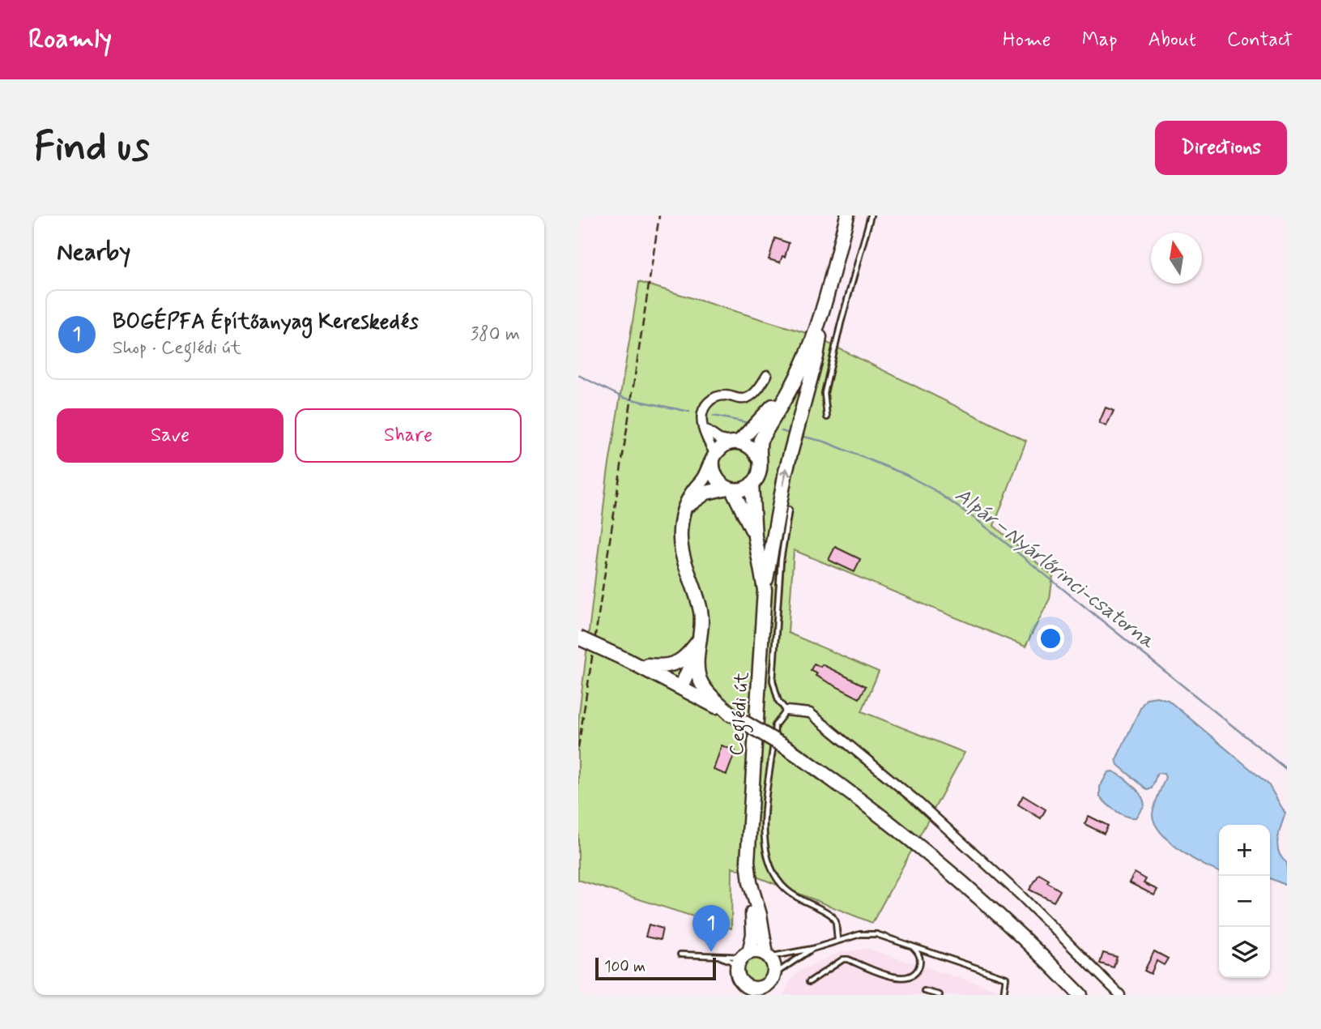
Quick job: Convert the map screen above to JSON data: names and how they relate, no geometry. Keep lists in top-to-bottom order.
{
  "streets": {
    "main road": ["Ceglédi út"]
  },
  "water": ["Alpár–Nyárlőrinci-csatorna"],
  "scale_bar": "100 m",
  "north": "top",
  "page": {
    "header": "Roamly",
    "nav": [
      "Home",
      "Map",
      "About",
      "Contact"
    ],
    "buttons": [
      "Directions",
      ["Save", "Share"]
    ],
    "title": "Find us",
    "heading": "Nearby",
    "list": [
      {
        "mark": "1",
        "name": "BOGÉPFA Építőanyag Kereskedés",
        "note": "Shop · Ceglédi út",
        "value": "380 m"
      }
    ],
    "map_buttons": ["+", "−"],
    "pins": "1",
    "scale": "100 m"
  }
}
